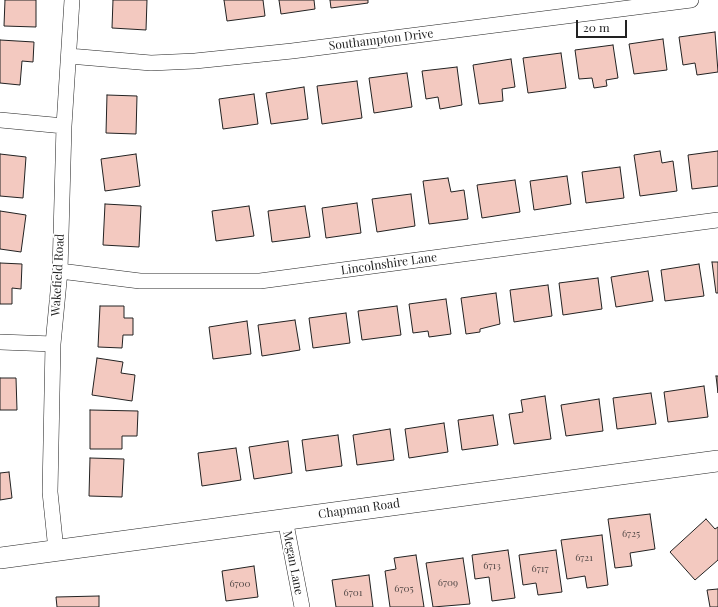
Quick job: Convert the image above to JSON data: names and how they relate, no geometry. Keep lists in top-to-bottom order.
{
  "streets": {
    "street": [
      "Southampton Drive",
      "Lincolnshire Lane",
      "Wakefield Road",
      "Chapman Road",
      "Megan Lane"
    ]
  },
  "crossings": [
    ["Southampton Drive", "Wakefield Road"],
    ["Lincolnshire Lane", "Wakefield Road"],
    ["Wakefield Road", "Chapman Road"],
    ["Chapman Road", "Megan Lane"]
  ],
  "house_numbers": [
    "6725",
    "6721",
    "6713",
    "6717",
    "6709",
    "6700",
    "6705",
    "6701"
  ],
  "scale_bar": "20 m"
}
